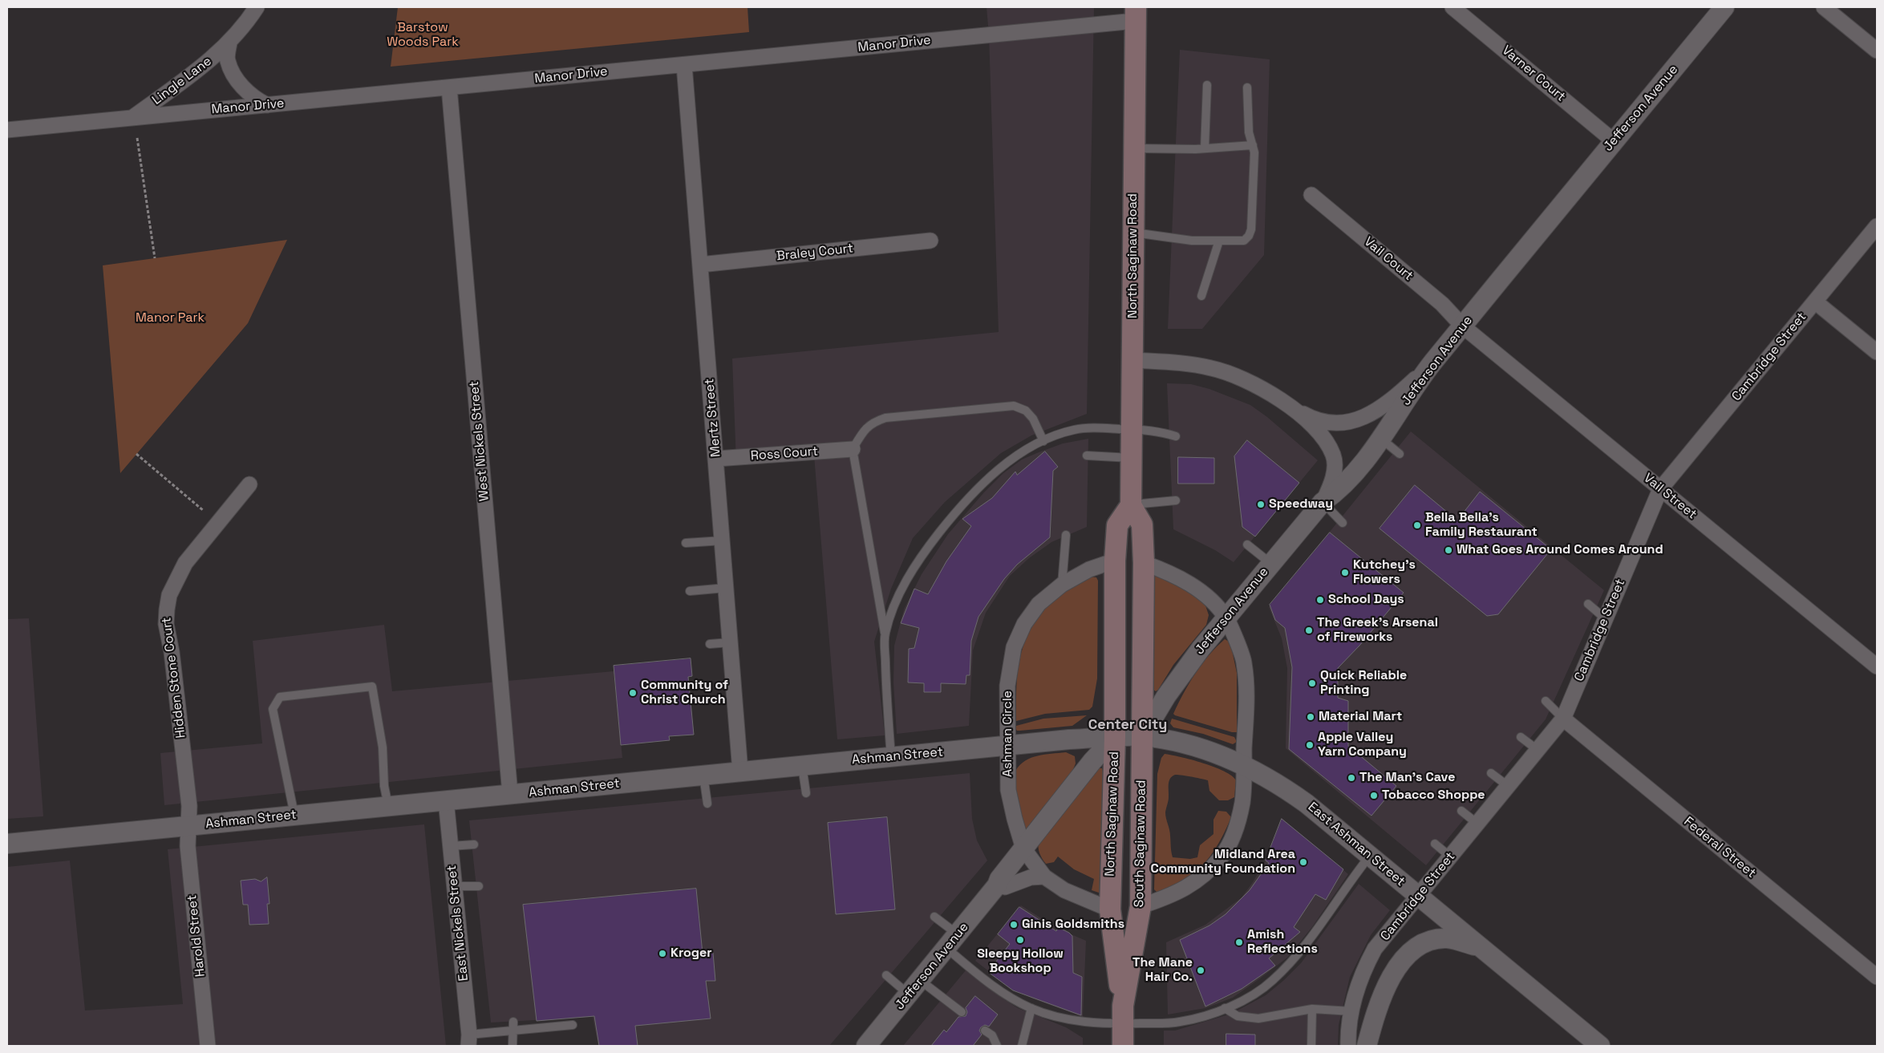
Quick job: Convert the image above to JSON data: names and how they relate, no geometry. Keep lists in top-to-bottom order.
{
  "streets": {
    "main road": ["North Saginaw Road", "South Saginaw Road"],
    "street": [
      "Manor Drive",
      "Varner Court",
      "Lingle Lane",
      "Jefferson Avenue",
      "Braley Court",
      "Vail Court",
      "Cambridge Street",
      "Mertz Street",
      "West Nickels Street",
      "Ross Court",
      "Vail Street",
      "Hidden Stone Court",
      "Ashman Circle",
      "Ashman Street",
      "East Ashman Street",
      "Federal Street",
      "East Nickels Street",
      "Harold Street"
    ]
  },
  "crossings": [
    ["Manor Drive", "Lingle Lane"],
    ["Manor Drive", "North Saginaw Road"],
    ["Manor Drive", "Mertz Street"],
    ["Manor Drive", "West Nickels Street"],
    ["Varner Court", "Jefferson Avenue"],
    ["Jefferson Avenue", "North Saginaw Road"],
    ["Jefferson Avenue", "Vail Court"],
    ["Jefferson Avenue", "Vail Street"],
    ["Jefferson Avenue", "Ashman Circle"],
    ["Jefferson Avenue", "Ashman Street"],
    ["Jefferson Avenue", "South Saginaw Road"],
    ["Jefferson Avenue", "East Ashman Street"],
    ["Braley Court", "Mertz Street"],
    ["North Saginaw Road", "Ashman Circle"],
    ["North Saginaw Road", "Ashman Street"],
    ["North Saginaw Road", "South Saginaw Road"],
    ["Vail Court", "Vail Street"],
    ["Cambridge Street", "Vail Street"],
    ["Cambridge Street", "East Ashman Street"],
    ["Cambridge Street", "Federal Street"],
    ["Mertz Street", "Ross Court"],
    ["Mertz Street", "Ashman Street"],
    ["West Nickels Street", "Ashman Street"],
    ["Hidden Stone Court", "Ashman Street"],
    ["Hidden Stone Court", "Harold Street"],
    ["Ashman Circle", "Ashman Street"],
    ["Ashman Street", "South Saginaw Road"],
    ["Ashman Street", "East Ashman Street"],
    ["Ashman Street", "East Nickels Street"],
    ["Ashman Street", "Harold Street"],
    ["South Saginaw Road", "East Ashman Street"]
  ],
  "districts": ["Center City"],
  "parks": ["Barstow Woods Park", "Manor Park"],
  "places": [
    "Speedway",
    "Bella Bella's Family Restaurant",
    "What Goes Around Comes Around",
    "Kutchey's Flowers",
    "School Days",
    "The Greek's Arsenal of Fireworks",
    "Quick Reliable Printing",
    "Community of Christ Church",
    "Material Mart",
    "Apple Valley Yarn Company",
    "The Man's Cave",
    "Tobacco Shoppe",
    "Midland Area Community Foundation",
    "Ginis Goldsmiths",
    "Sleepy Hollow Bookshop",
    "Amish Reflections",
    "Kroger",
    "The Mane Hair Co."
  ]
}
